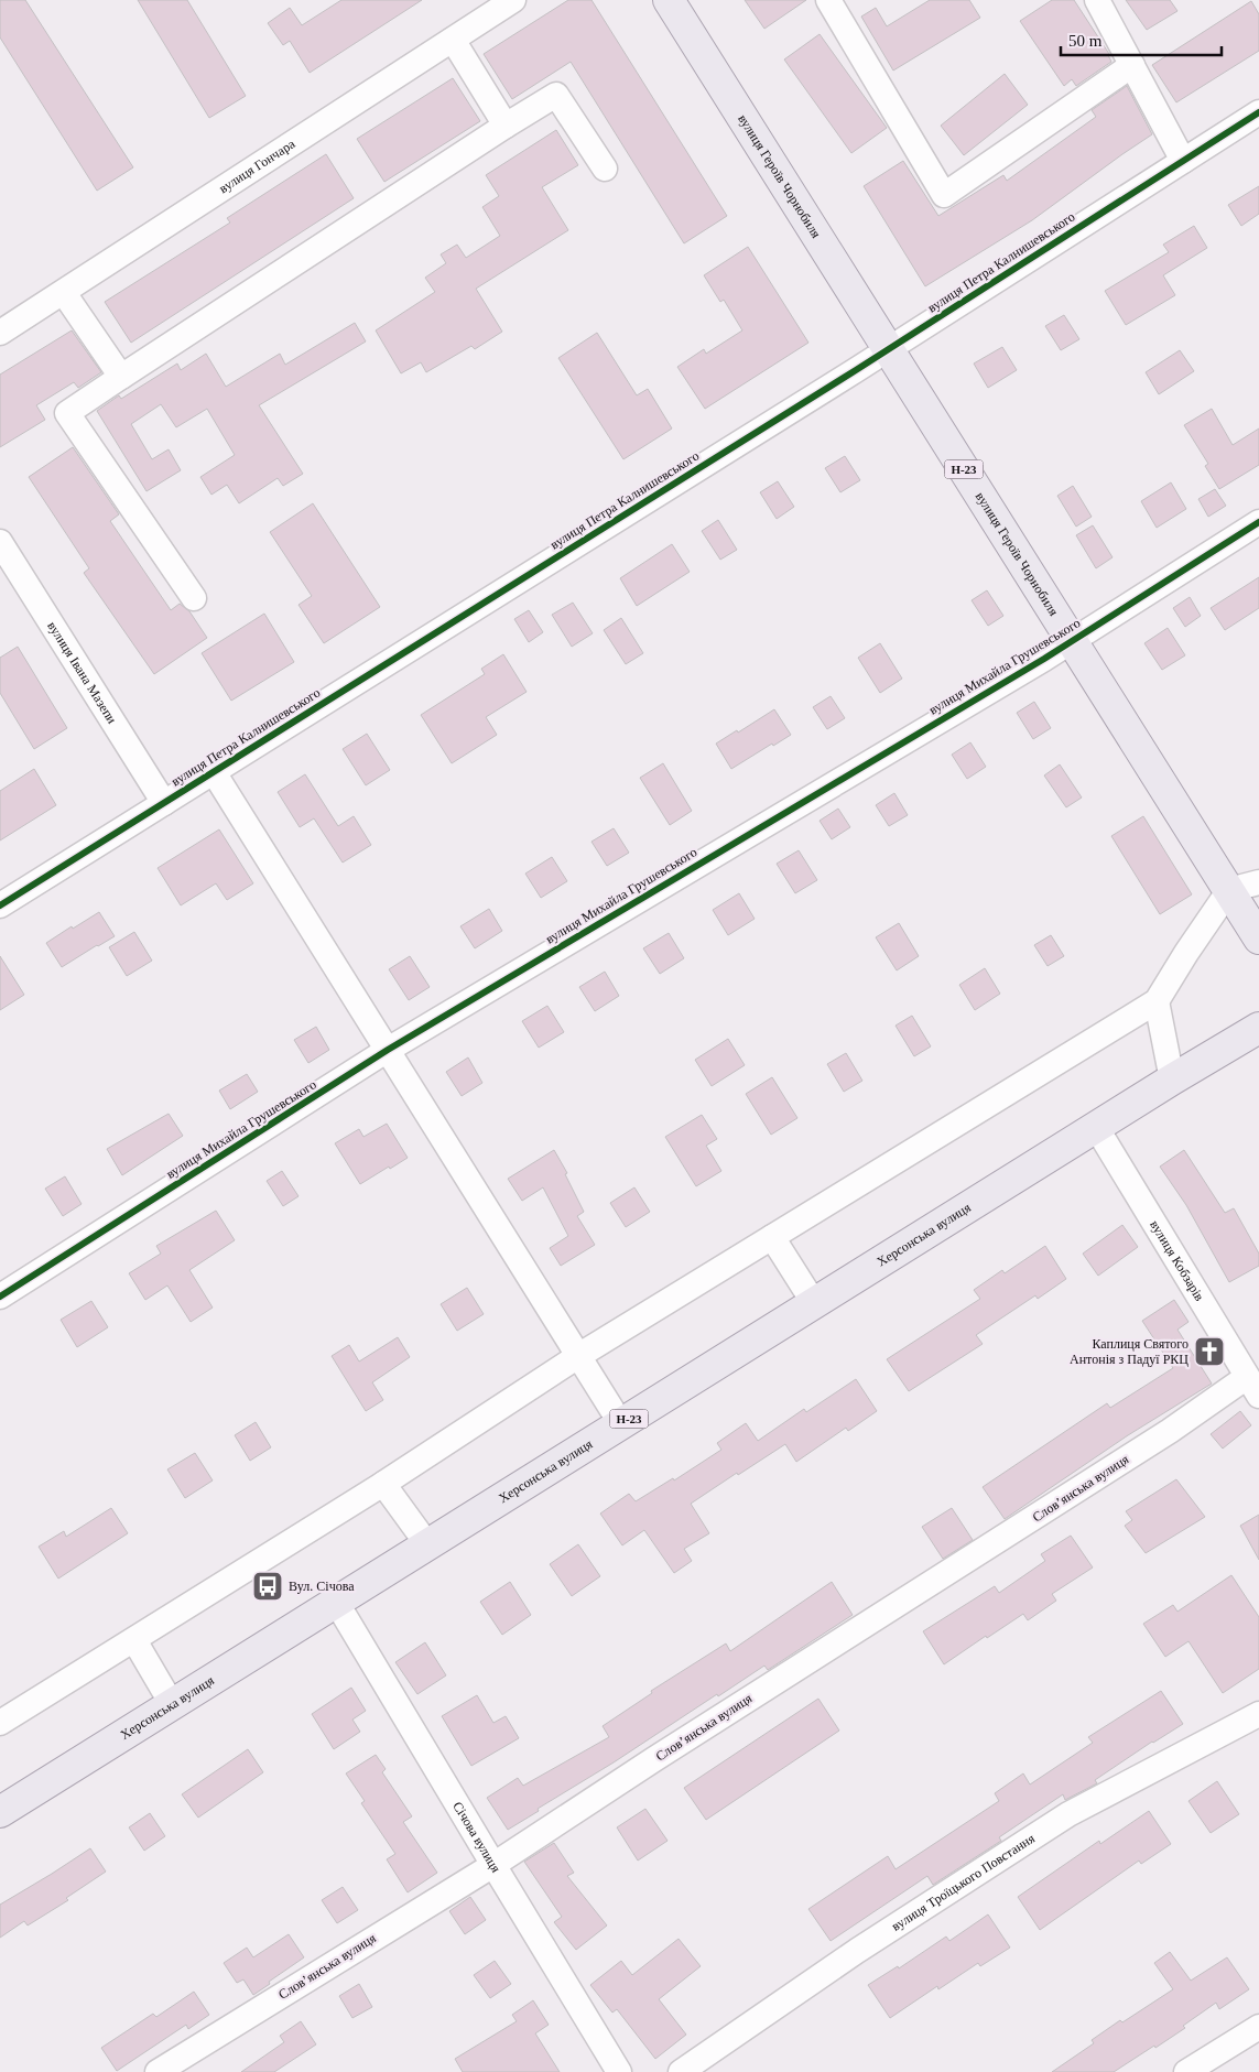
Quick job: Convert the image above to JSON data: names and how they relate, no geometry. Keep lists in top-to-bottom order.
{
  "streets": {
    "main road": ["вулиця Героїв Чорнобиля", "Н-23", "Херсонська вулиця"],
    "street": [
      "вулиця Гончара",
      "вулиця Петра Калнишевського",
      "вулиця Михайла Грушевського",
      "вулиця Івана Мазепи",
      "вулиця Кобзарів",
      "Словʼянська вулиця",
      "Січова вулиця",
      "вулиця Троїцького Повстання"
    ]
  },
  "crossings": [
    ["вулиця Героїв Чорнобиля", "вулиця Петра Калнишевського"],
    ["вулиця Героїв Чорнобиля", "вулиця Михайла Грушевського"],
    ["вулиця Петра Калнишевського", "вулиця Івана Мазепи"],
    ["Херсонська вулиця", "вулиця Кобзарів"],
    ["Херсонська вулиця", "Січова вулиця"],
    ["вулиця Кобзарів", "Словʼянська вулиця"],
    ["Словʼянська вулиця", "Січова вулиця"]
  ],
  "places": {
    "church": ["Каплиця Святого Антонія з Падуї РКЦ"],
    "bus stop": ["Вул. Січова"]
  },
  "scale_bar": "50 m"
}
